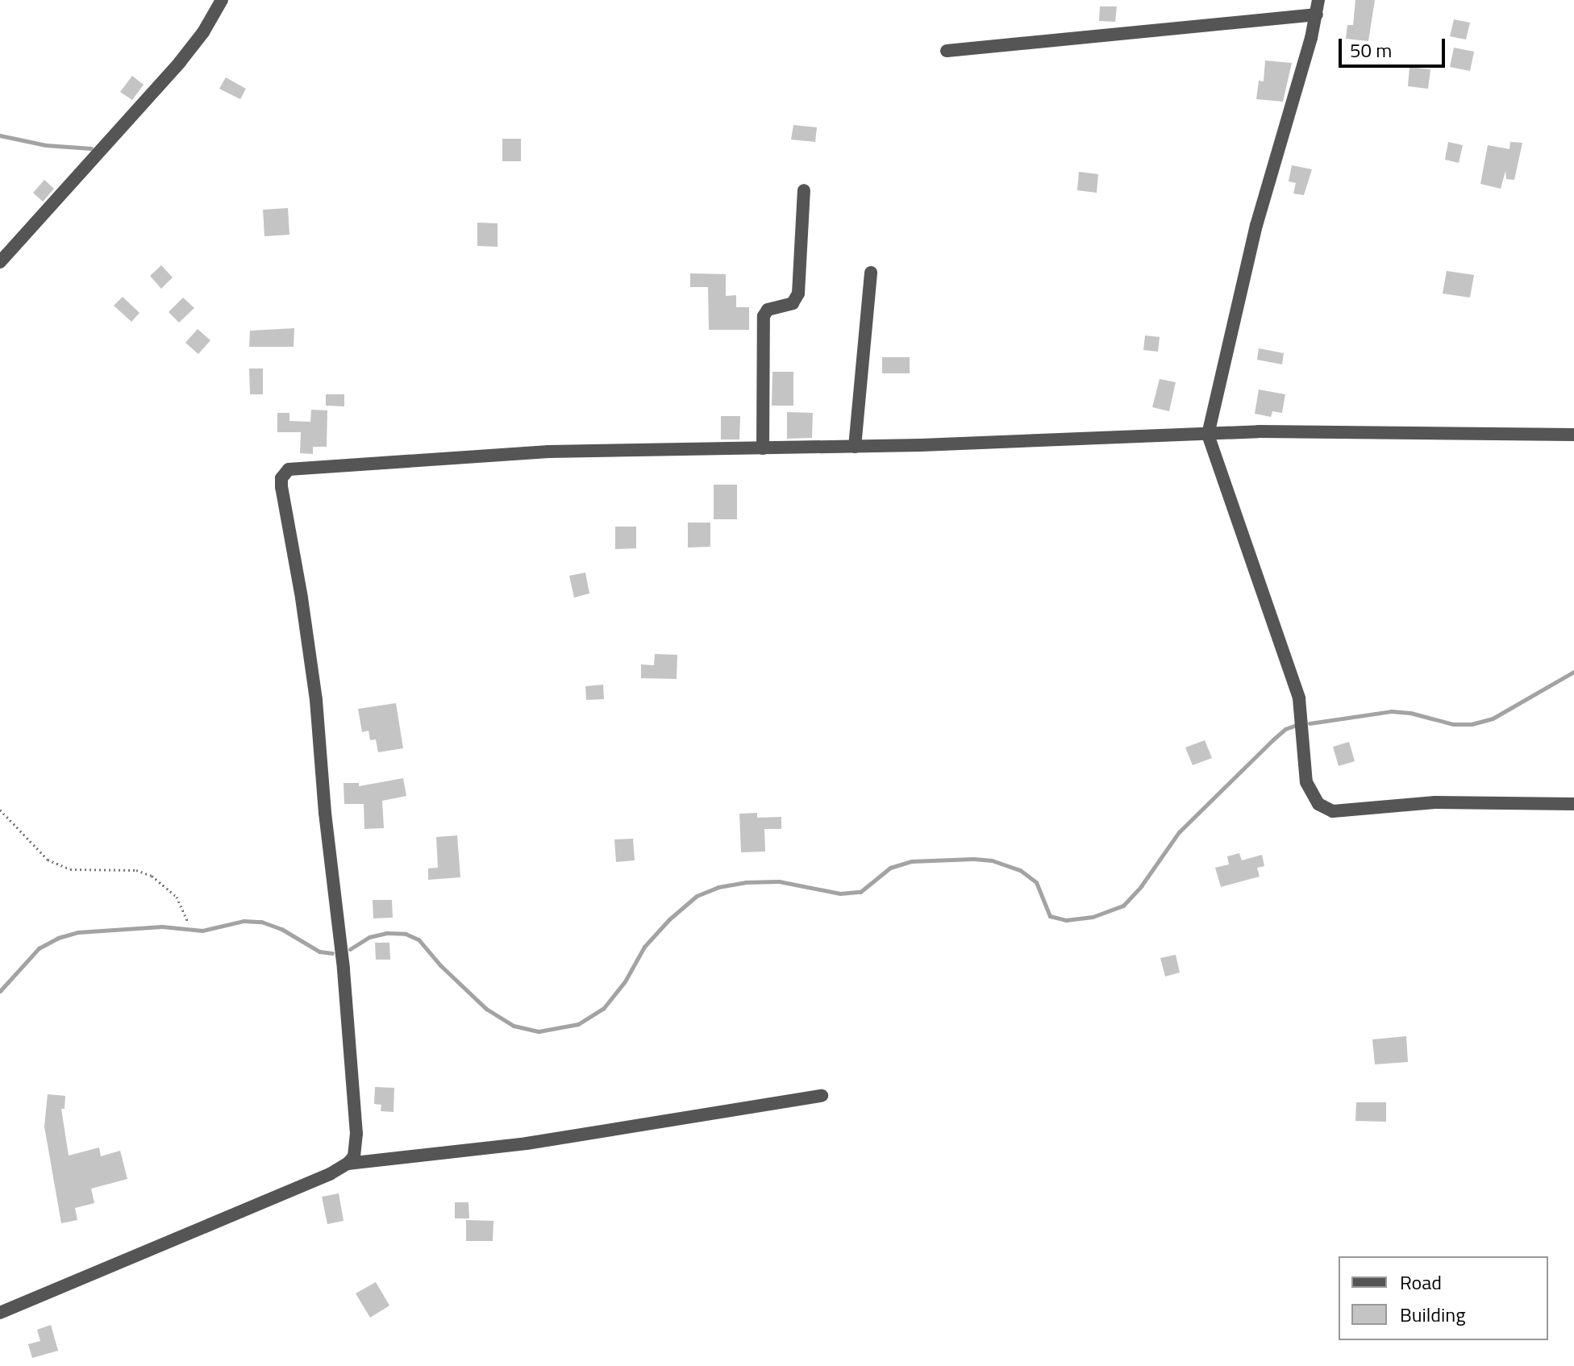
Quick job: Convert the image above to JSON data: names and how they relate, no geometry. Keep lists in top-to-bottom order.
{
  "legend": ["Road", "Building"],
  "scale_bar": "50 m"
}
